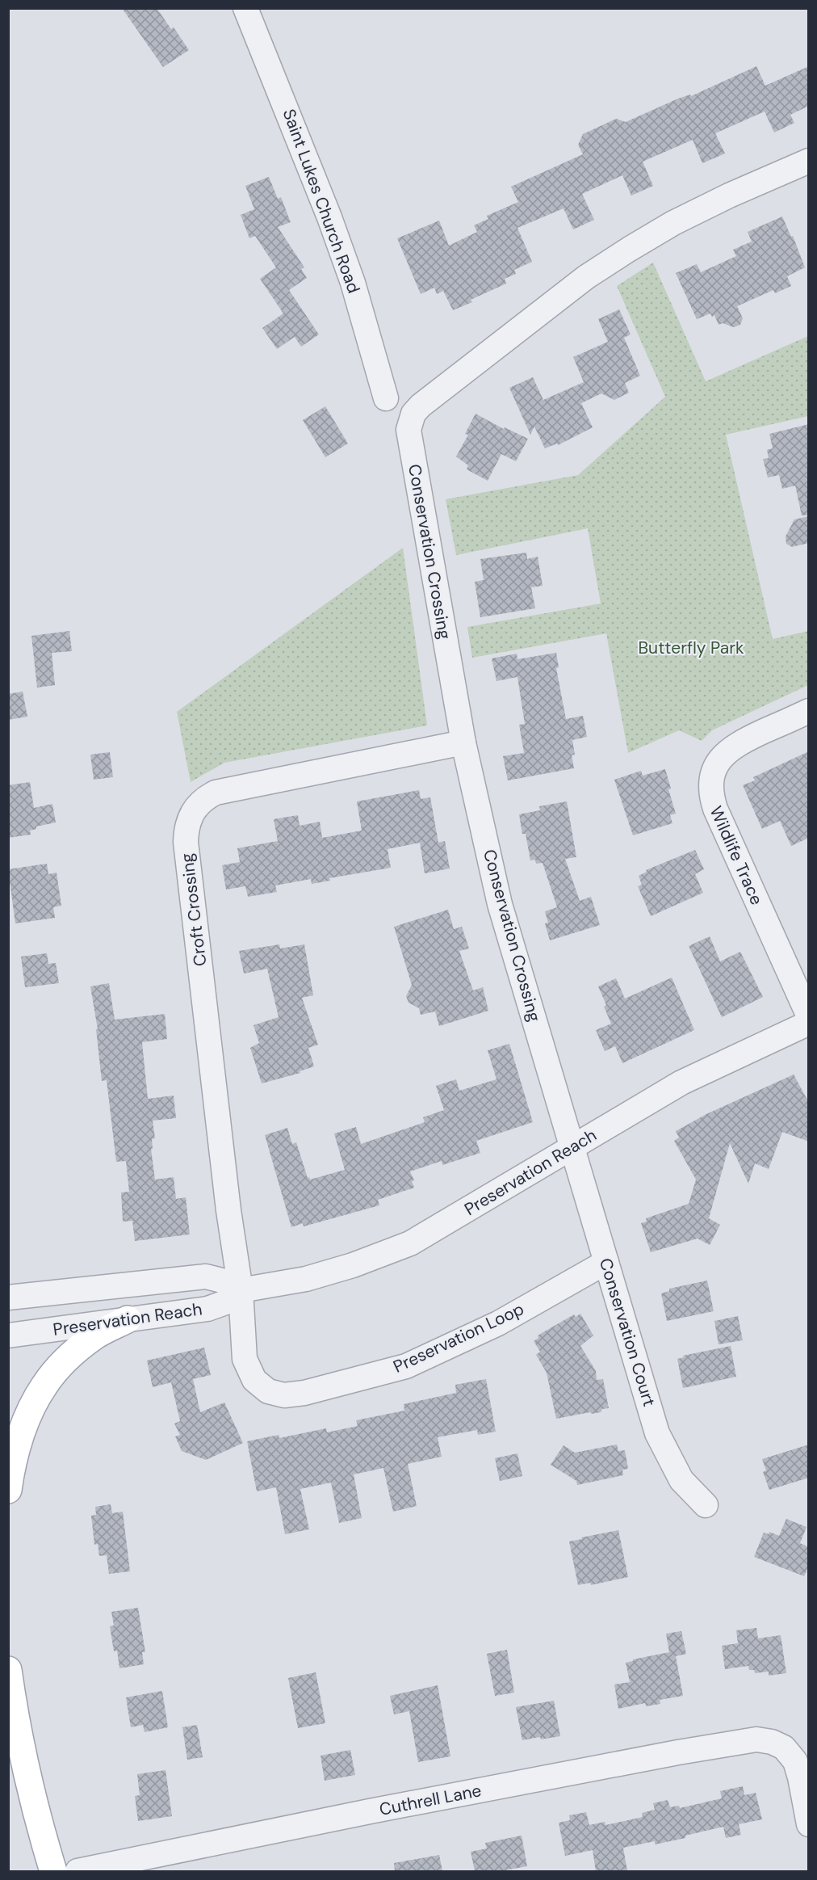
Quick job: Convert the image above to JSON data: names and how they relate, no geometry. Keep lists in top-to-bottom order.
{
  "streets": {
    "street": [
      "Saint Lukes Church Road",
      "Conservation Crossing",
      "Wildlife Trace",
      "Croft Crossing",
      "Preservation Reach",
      "Conservation Court",
      "Preservation Loop",
      "Cuthrell Lane"
    ]
  },
  "crossings": [
    ["Conservation Crossing", "Croft Crossing"],
    ["Conservation Crossing", "Preservation Reach"],
    ["Conservation Crossing", "Conservation Court"],
    ["Croft Crossing", "Preservation Reach"],
    ["Croft Crossing", "Preservation Loop"],
    ["Preservation Reach", "Conservation Court"],
    ["Preservation Reach", "Preservation Loop"],
    ["Conservation Court", "Preservation Loop"]
  ],
  "parks": ["Butterfly Park"]
}
